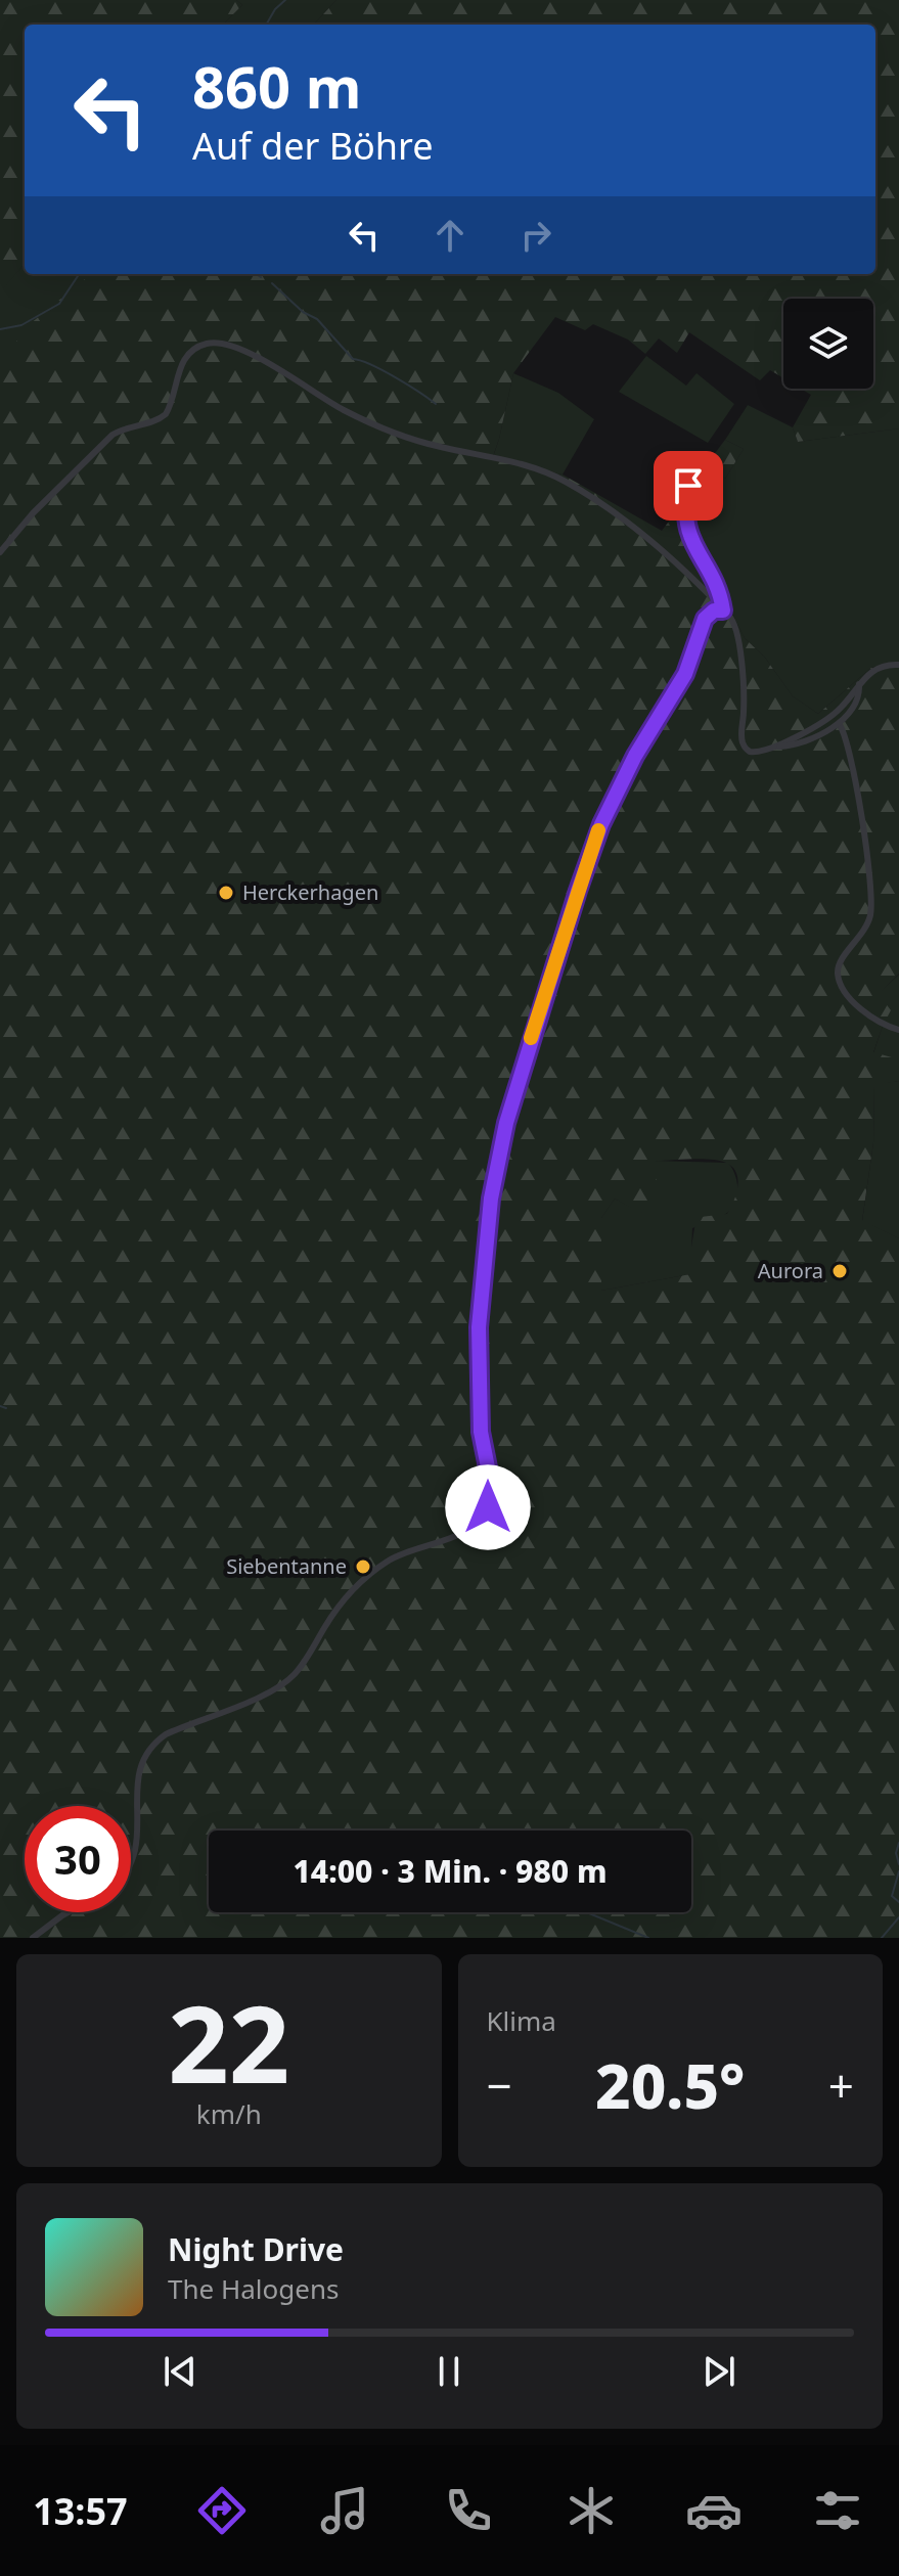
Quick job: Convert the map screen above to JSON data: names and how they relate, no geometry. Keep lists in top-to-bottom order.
{
  "places": ["Herckerhagen", "Aurora", "Siebentanne"],
  "page": {
    "turn": ["860 m", "Auf der Böhre"],
    "limit": "30",
    "trip": "14:00 · 3 Min. · 980 m",
    "tile": [
      ["22", "km/h"],
      "Klima"
    ],
    "heat": ["−", "20.5°", "+"],
    "song": ["Night Drive", "The Halogens"],
    "tabs": "13:57"
  }
}
